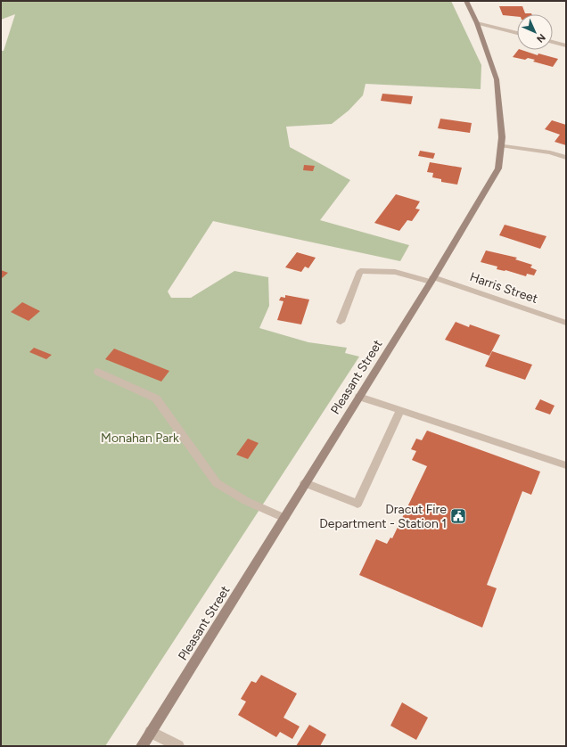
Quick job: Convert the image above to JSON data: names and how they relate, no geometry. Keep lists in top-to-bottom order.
{
  "streets": {
    "main road": ["Pleasant Street"],
    "street": ["Harris Street"]
  },
  "crossings": [
    ["Harris Street", "Pleasant Street"]
  ],
  "parks": ["Monahan Park"],
  "places": {
    "public building": ["Dracut Fire Department - Station 1"]
  },
  "north": "bottom right"
}
